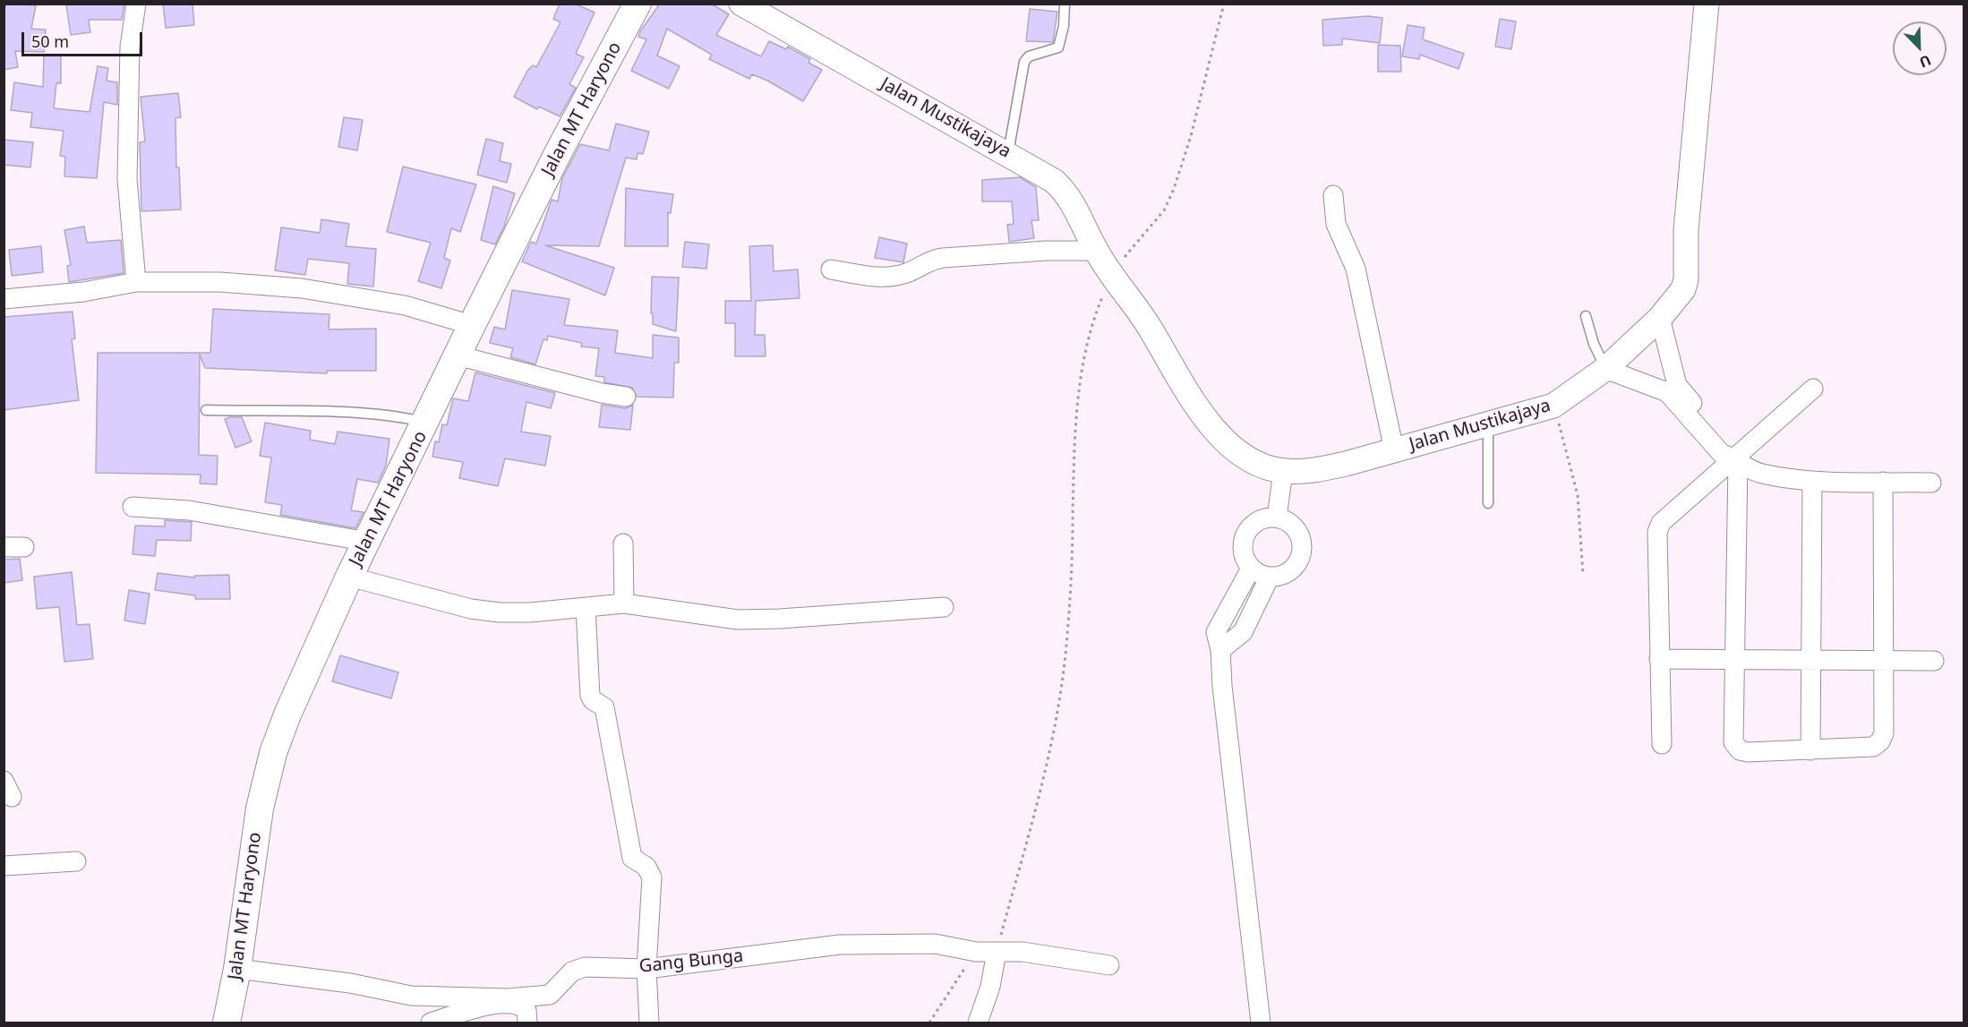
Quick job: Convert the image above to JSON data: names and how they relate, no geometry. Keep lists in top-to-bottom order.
{
  "streets": {
    "main road": ["Jalan MT Haryono"],
    "street": ["Jalan Mustikajaya", "Gang Bunga"]
  },
  "crossings": [
    ["Jalan MT Haryono", "Gang Bunga"]
  ],
  "scale_bar": "50 m",
  "north": "bottom right"
}
